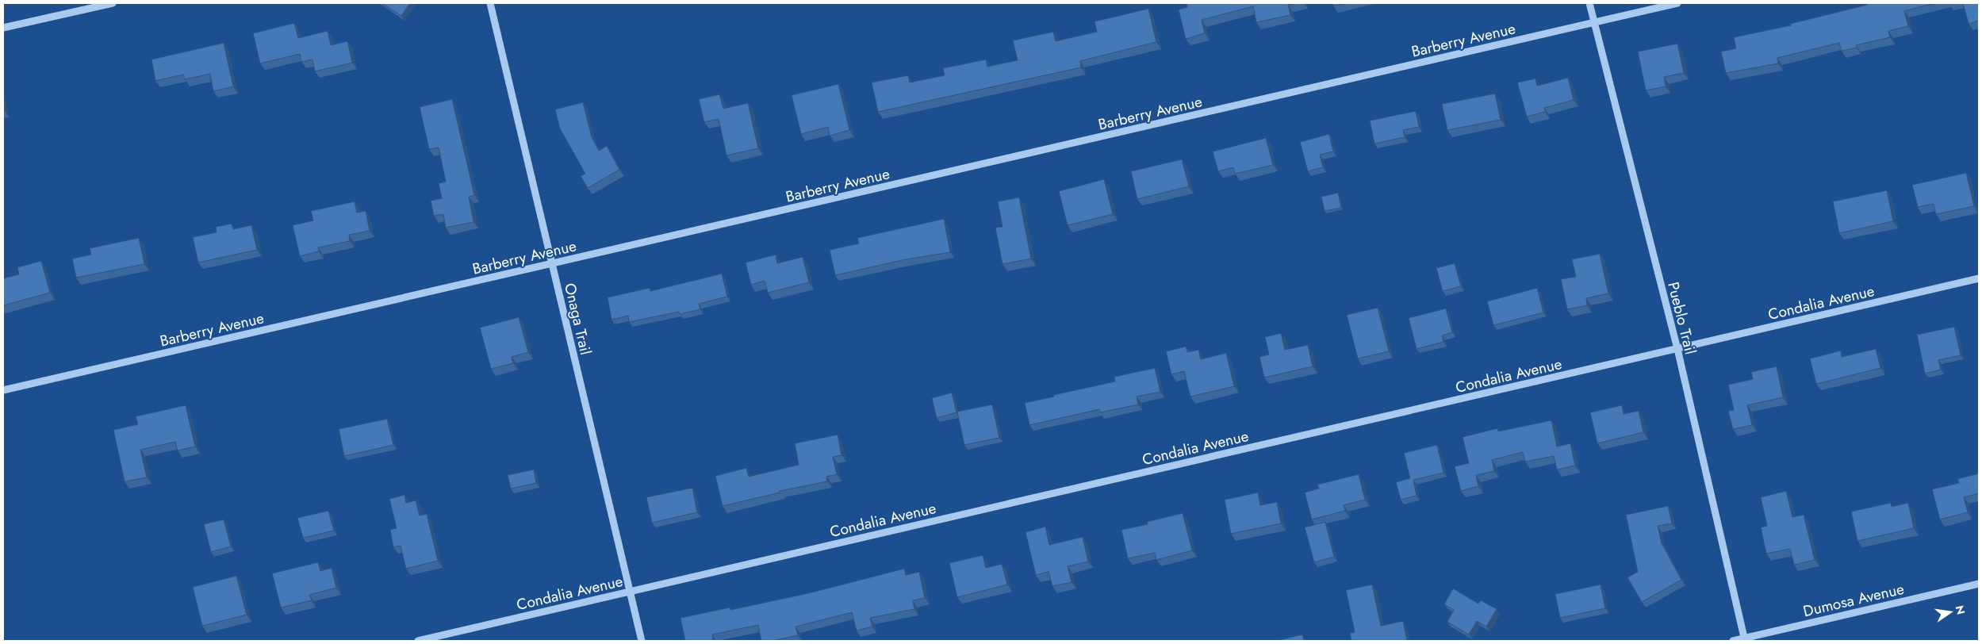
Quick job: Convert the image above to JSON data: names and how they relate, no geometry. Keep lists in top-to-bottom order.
{
  "streets": {
    "street": [
      "Barberry Avenue",
      "Condalia Avenue",
      "Pueblo Trail",
      "Onaga Trail",
      "Dumosa Avenue"
    ]
  },
  "crossings": [
    ["Barberry Avenue", "Pueblo Trail"],
    ["Barberry Avenue", "Onaga Trail"],
    ["Condalia Avenue", "Pueblo Trail"],
    ["Condalia Avenue", "Onaga Trail"],
    ["Pueblo Trail", "Dumosa Avenue"]
  ],
  "north": "right"
}
